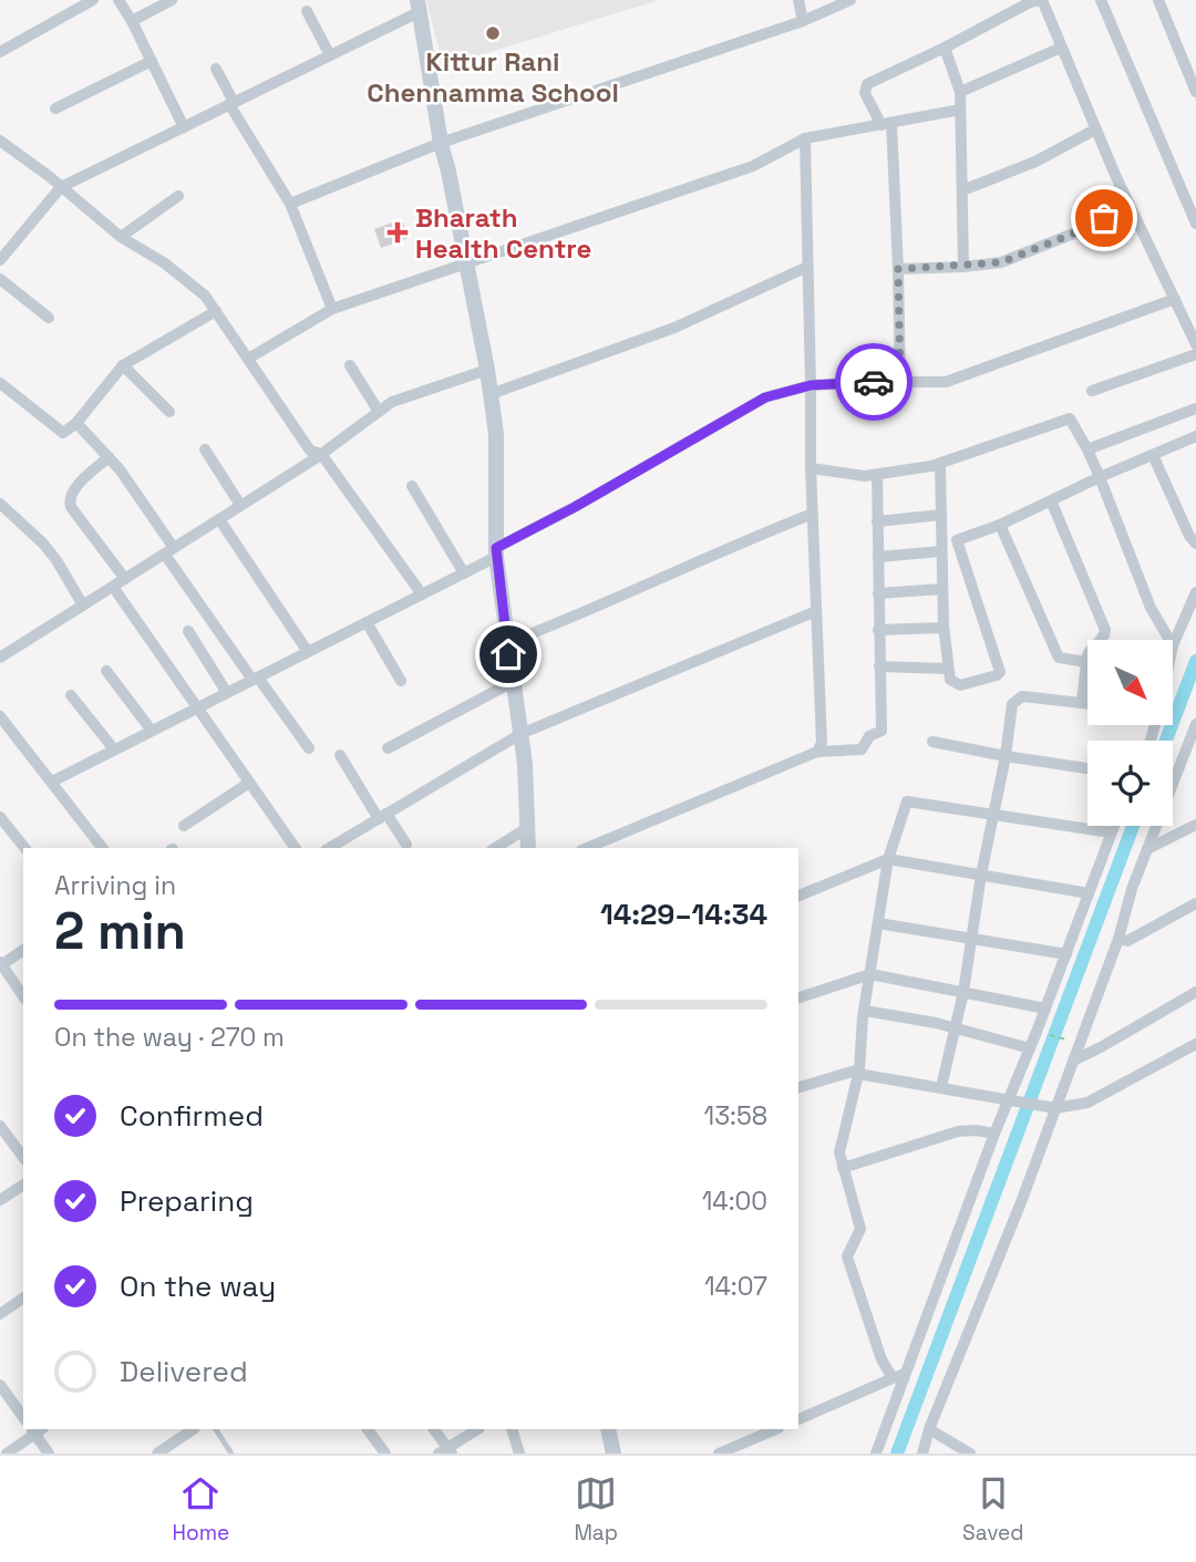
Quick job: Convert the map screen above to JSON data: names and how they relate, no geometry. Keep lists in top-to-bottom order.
{
  "places": {
    "other": ["Kittur Rani Chennamma School"],
    "health": ["Bharath Health Centre"]
  },
  "north": "bottom right",
  "page": {
    "heading": ["2 min", "Arriving in", "14:29–14:34"],
    "bar": "On the way · 270 m",
    "list": [
      ["Confirmed", "13:58"],
      ["Preparing", "14:00"],
      ["On the way", "14:07"],
      "Delivered"
    ],
    "tabs": ["Home", "Map", "Saved"]
  }
}
